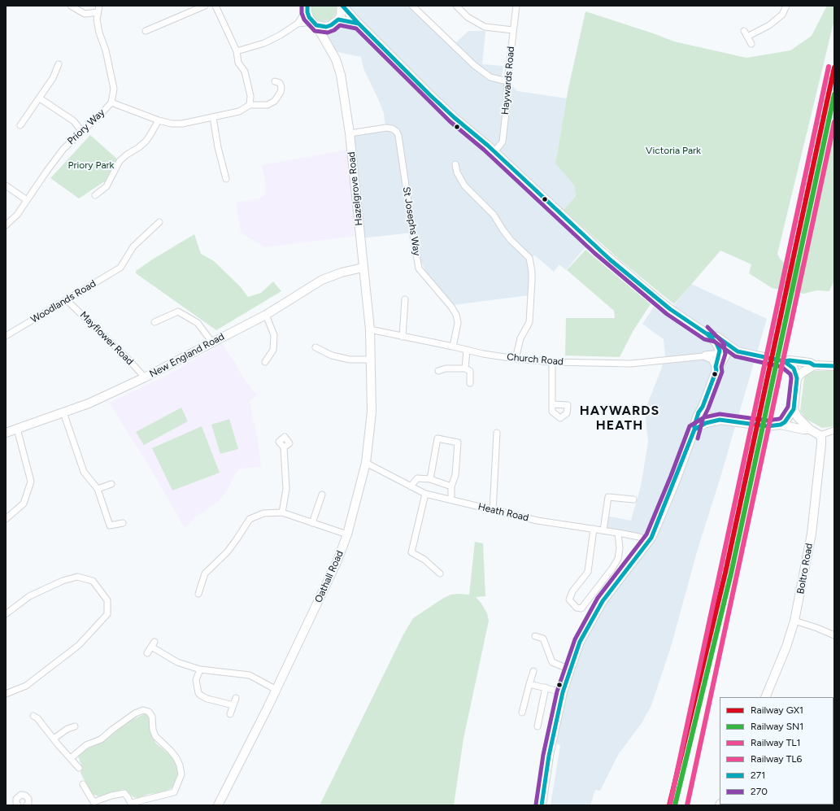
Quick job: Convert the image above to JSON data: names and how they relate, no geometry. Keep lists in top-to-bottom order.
{
  "streets": {
    "main road": [
      "Hazelgrove Road",
      "New England Road",
      "Boltro Road",
      "Oathall Road"
    ],
    "street": [
      "Haywards Road",
      "Priory Way",
      "St Josephs Way",
      "Woodlands Road",
      "Mayflower Road",
      "Church Road",
      "Heath Road"
    ]
  },
  "crossings": [
    ["Hazelgrove Road", "St Josephs Way"],
    ["Hazelgrove Road", "New England Road"],
    ["Hazelgrove Road", "Church Road"],
    ["Hazelgrove Road", "Oathall Road"],
    ["St Josephs Way", "Church Road"],
    ["Woodlands Road", "Mayflower Road"],
    ["Mayflower Road", "New England Road"],
    ["Church Road", "Oathall Road"],
    ["Heath Road", "Oathall Road"]
  ],
  "districts": ["HAYWARDS HEATH"],
  "parks": ["Victoria Park", "Priory Park"],
  "lines": [
    "transit line 271",
    "transit line 270",
    "rail line TL1",
    "rail line GX1",
    "rail line SN1",
    "rail line TL6"
  ],
  "legend": [
    "Railway GX1",
    "Railway SN1",
    "Railway TL1",
    "Railway TL6",
    "271",
    "270"
  ]
}
